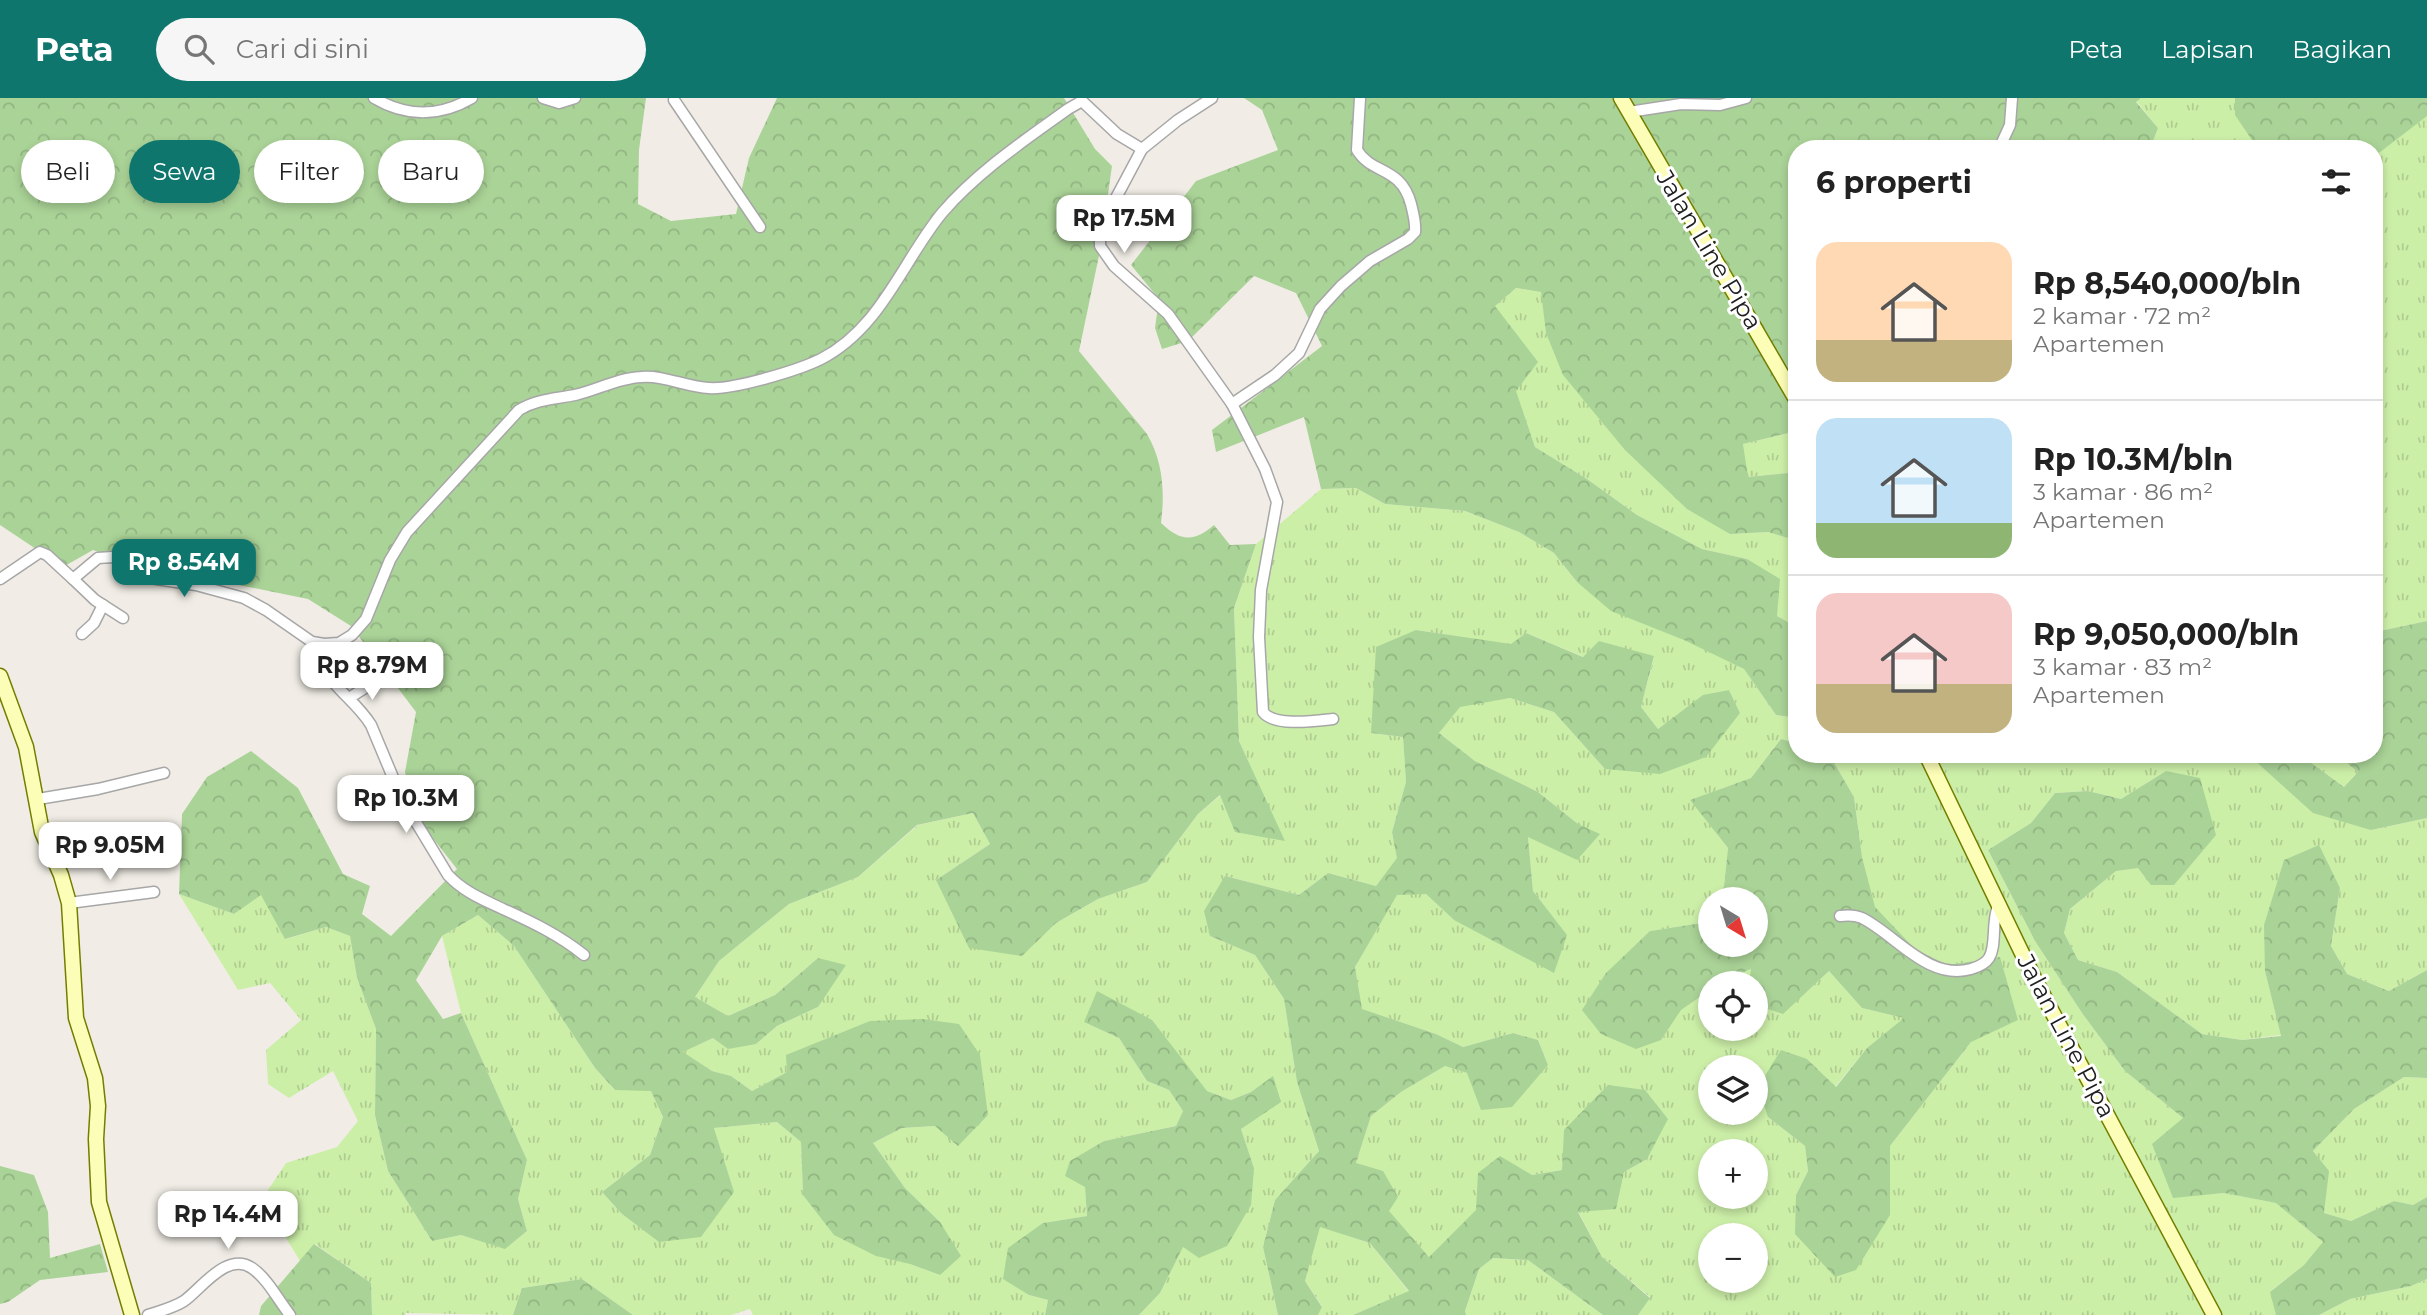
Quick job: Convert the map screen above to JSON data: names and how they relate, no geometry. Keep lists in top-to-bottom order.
{
  "streets": {
    "main road": ["Jalan Line Pipa"]
  },
  "north": "bottom right",
  "page": {
    "header": "Peta",
    "search": "Cari di sini",
    "nav": ["Peta", "Lapisan", "Bagikan"],
    "chip": [
      "Beli",
      "Sewa",
      "Filter",
      "Baru"
    ],
    "heading": "6 properti",
    "price": [
      "Rp 17.5M",
      "Rp 8.54M",
      "Rp 8.79M",
      "Rp 10.3M",
      "Rp 9.05M",
      "Rp 14.4M"
    ],
    "list": [
      {
        "name": "Rp 8,540,000/bln",
        "note": "2 kamar · 72 m² · Apartemen"
      },
      {
        "name": "Rp 10.3M/bln",
        "note": "3 kamar · 86 m² · Apartemen"
      },
      {
        "name": "Rp 9,050,000/bln",
        "note": "3 kamar · 83 m² · Apartemen"
      }
    ],
    "map_buttons": ["+", "−"]
  }
}
